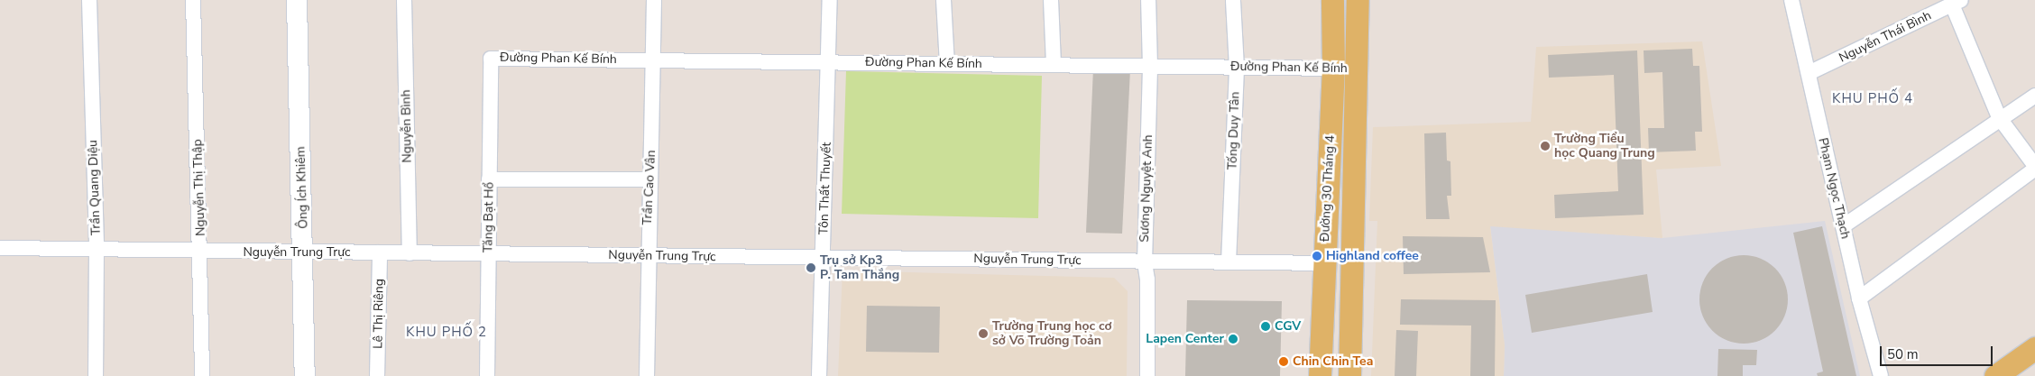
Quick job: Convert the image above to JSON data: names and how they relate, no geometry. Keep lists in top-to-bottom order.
{
  "streets": {
    "main road": ["Đường 30 Tháng 4"],
    "street": [
      "Nguyễn Thái Bình",
      "Đường Phan Kế Bính",
      "Nguyễn Bình",
      "Tống Duy Tân",
      "Trần Quang Diệu",
      "Nguyễn Thị Thập",
      "Ông Ích Khiêm",
      "Trần Cao Vân",
      "Tôn Thất Thuyết",
      "Sương Nguyệt Anh",
      "Phạm Ngọc Thạch",
      "Tăng Bạt Hổ",
      "Nguyễn Trung Trực",
      "Lê Thị Riêng"
    ]
  },
  "crossings": [
    ["Nguyễn Thái Bình", "Phạm Ngọc Thạch"],
    ["Đường Phan Kế Bính", "Tống Duy Tân"],
    ["Đường Phan Kế Bính", "Trần Cao Vân"],
    ["Đường Phan Kế Bính", "Tôn Thất Thuyết"],
    ["Đường Phan Kế Bính", "Sương Nguyệt Anh"],
    ["Đường Phan Kế Bính", "Đường 30 Tháng 4"],
    ["Đường Phan Kế Bính", "Tăng Bạt Hổ"],
    ["Nguyễn Bình", "Nguyễn Trung Trực"],
    ["Tống Duy Tân", "Nguyễn Trung Trực"],
    ["Trần Quang Diệu", "Nguyễn Trung Trực"],
    ["Nguyễn Thị Thập", "Nguyễn Trung Trực"],
    ["Ông Ích Khiêm", "Nguyễn Trung Trực"],
    ["Trần Cao Vân", "Nguyễn Trung Trực"],
    ["Tôn Thất Thuyết", "Nguyễn Trung Trực"],
    ["Sương Nguyệt Anh", "Nguyễn Trung Trực"],
    ["Đường 30 Tháng 4", "Nguyễn Trung Trực"],
    ["Tăng Bạt Hổ", "Nguyễn Trung Trực"],
    ["Nguyễn Trung Trực", "Lê Thị Riêng"]
  ],
  "districts": ["KHU PHỐ 4", "KHU PHỐ 2"],
  "places": [
    "Trường Tiểu học Quang Trung",
    "Highland coffee",
    "Trụ sở Kp3 P. Tam Thắng",
    "CGV",
    "Trường Trung học cơ sở Võ Trường Toản",
    "Lapen Center",
    "Chin Chin Tea"
  ],
  "scale_bar": "50 m"
}
